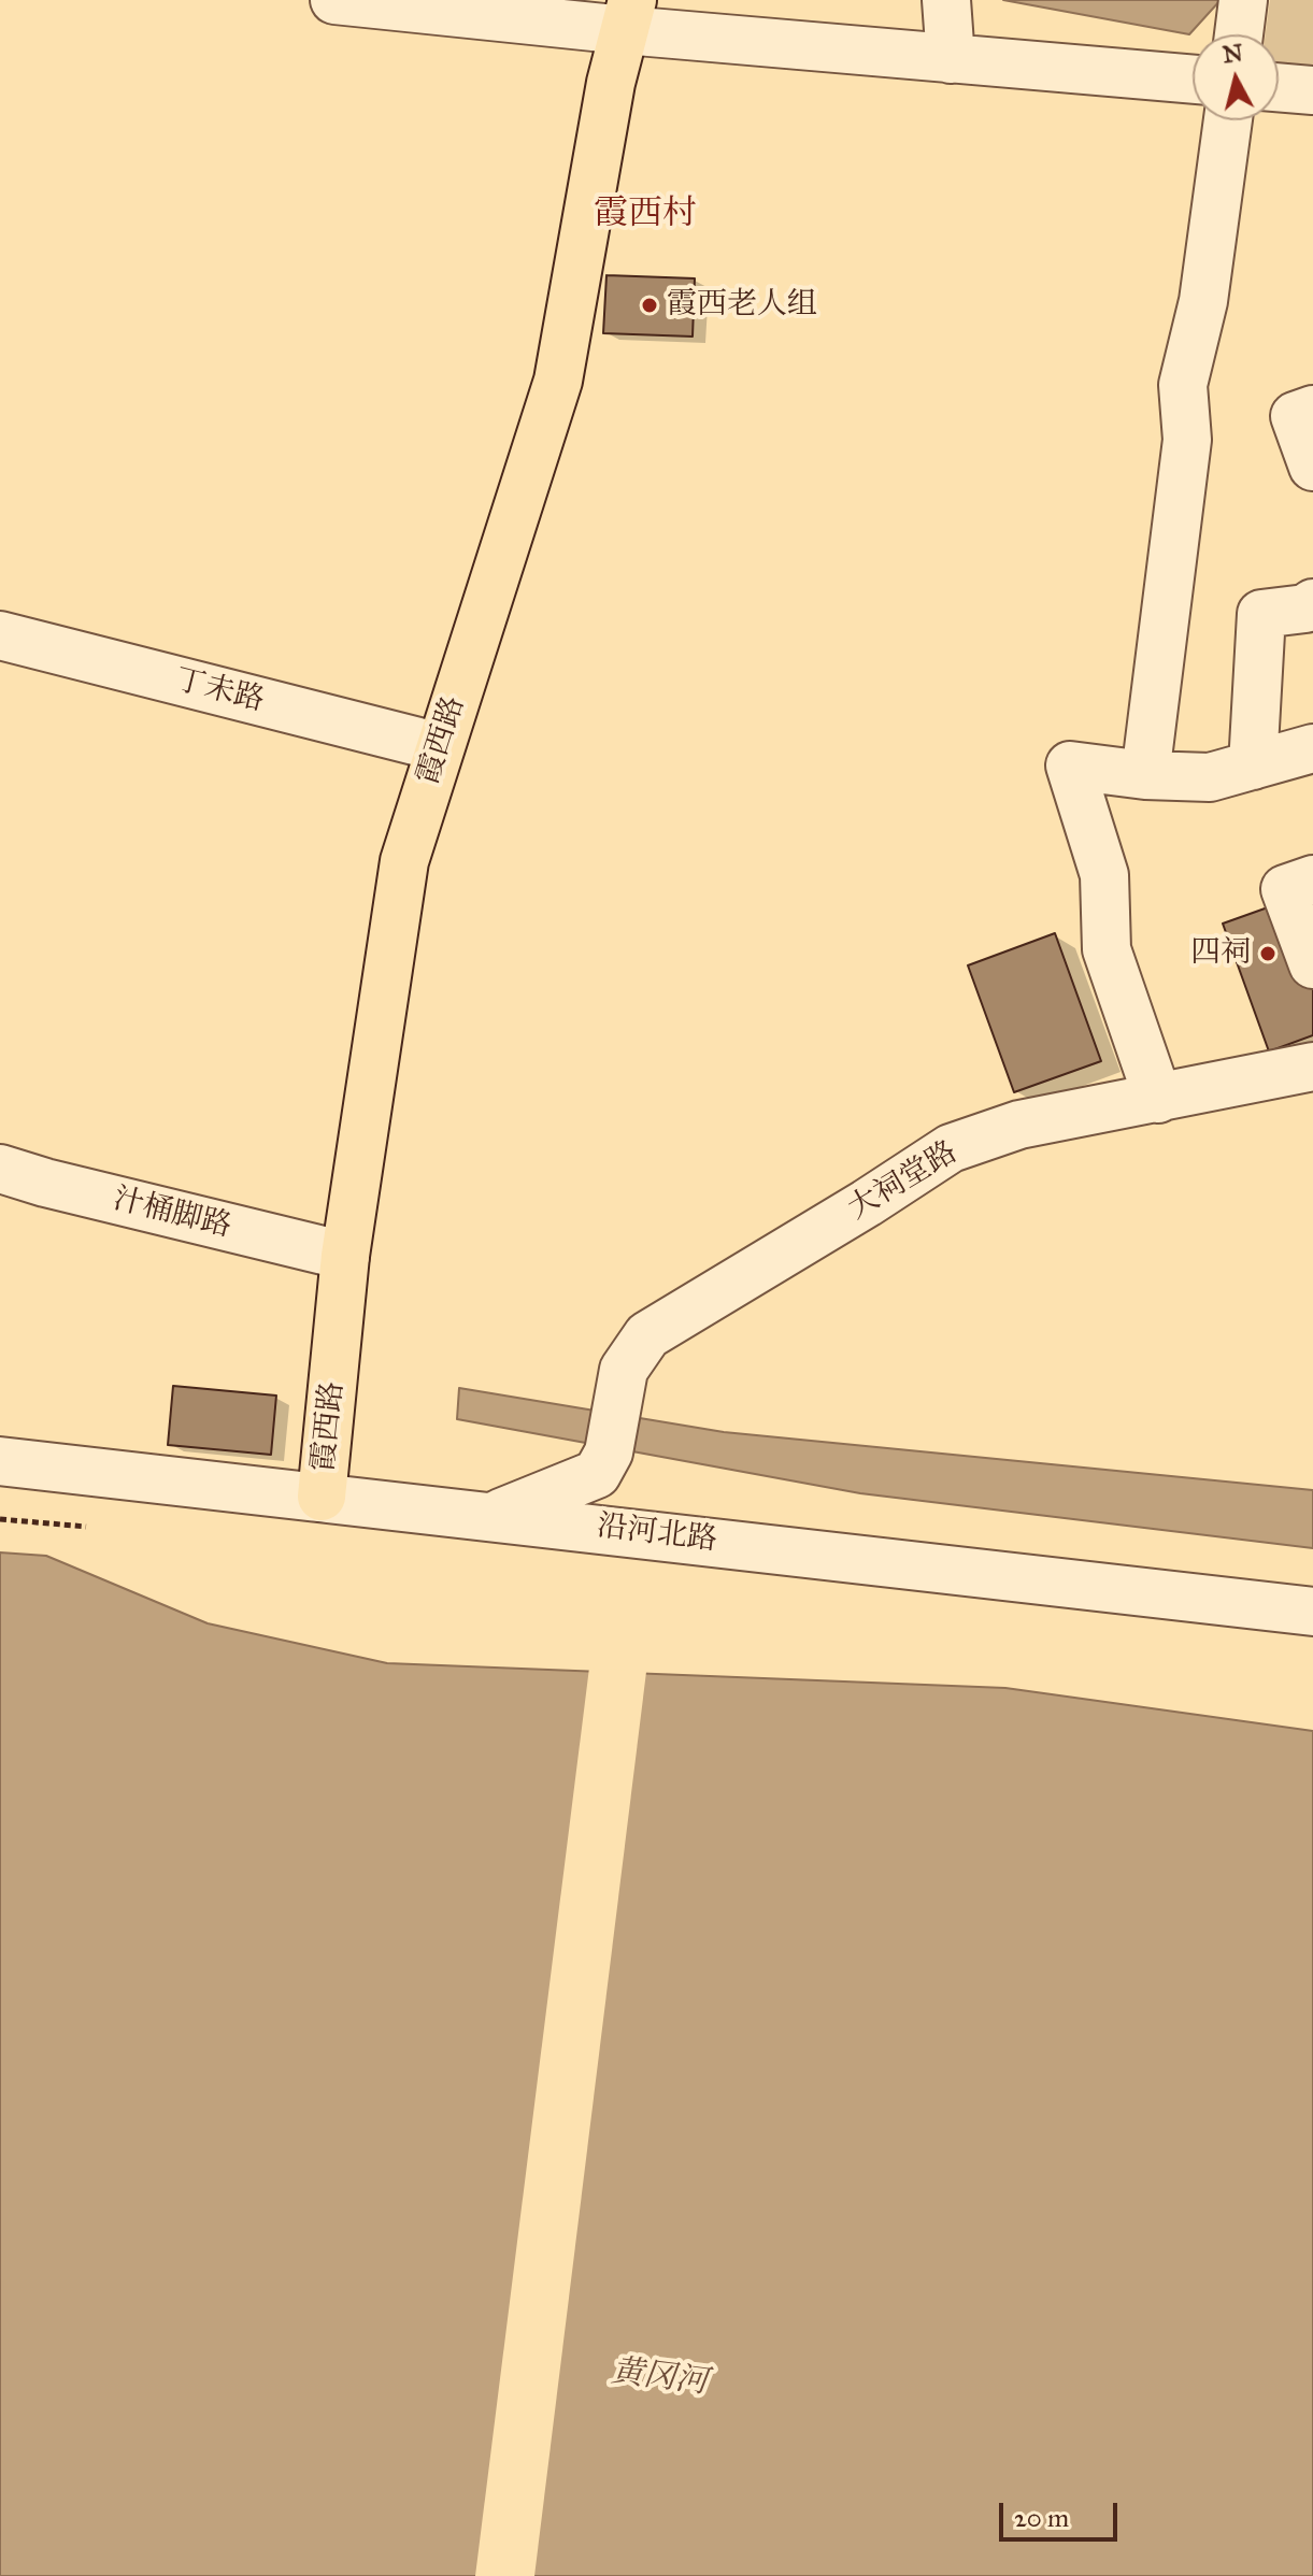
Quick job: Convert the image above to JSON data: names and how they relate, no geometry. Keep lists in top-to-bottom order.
{
  "streets": {
    "main road": ["霞西路"],
    "street": [
      "丁未路",
      "大祠堂路",
      "汁桶脚路",
      "沿河北路"
    ]
  },
  "crossings": [
    ["丁未路", "霞西路"],
    ["霞西路", "汁桶脚路"],
    ["霞西路", "沿河北路"],
    ["大祠堂路", "沿河北路"]
  ],
  "districts": ["霞西村"],
  "water": ["黄冈河"],
  "places": ["霞西老人组", "四祠"],
  "scale_bar": "20 m",
  "north": "top"
}
